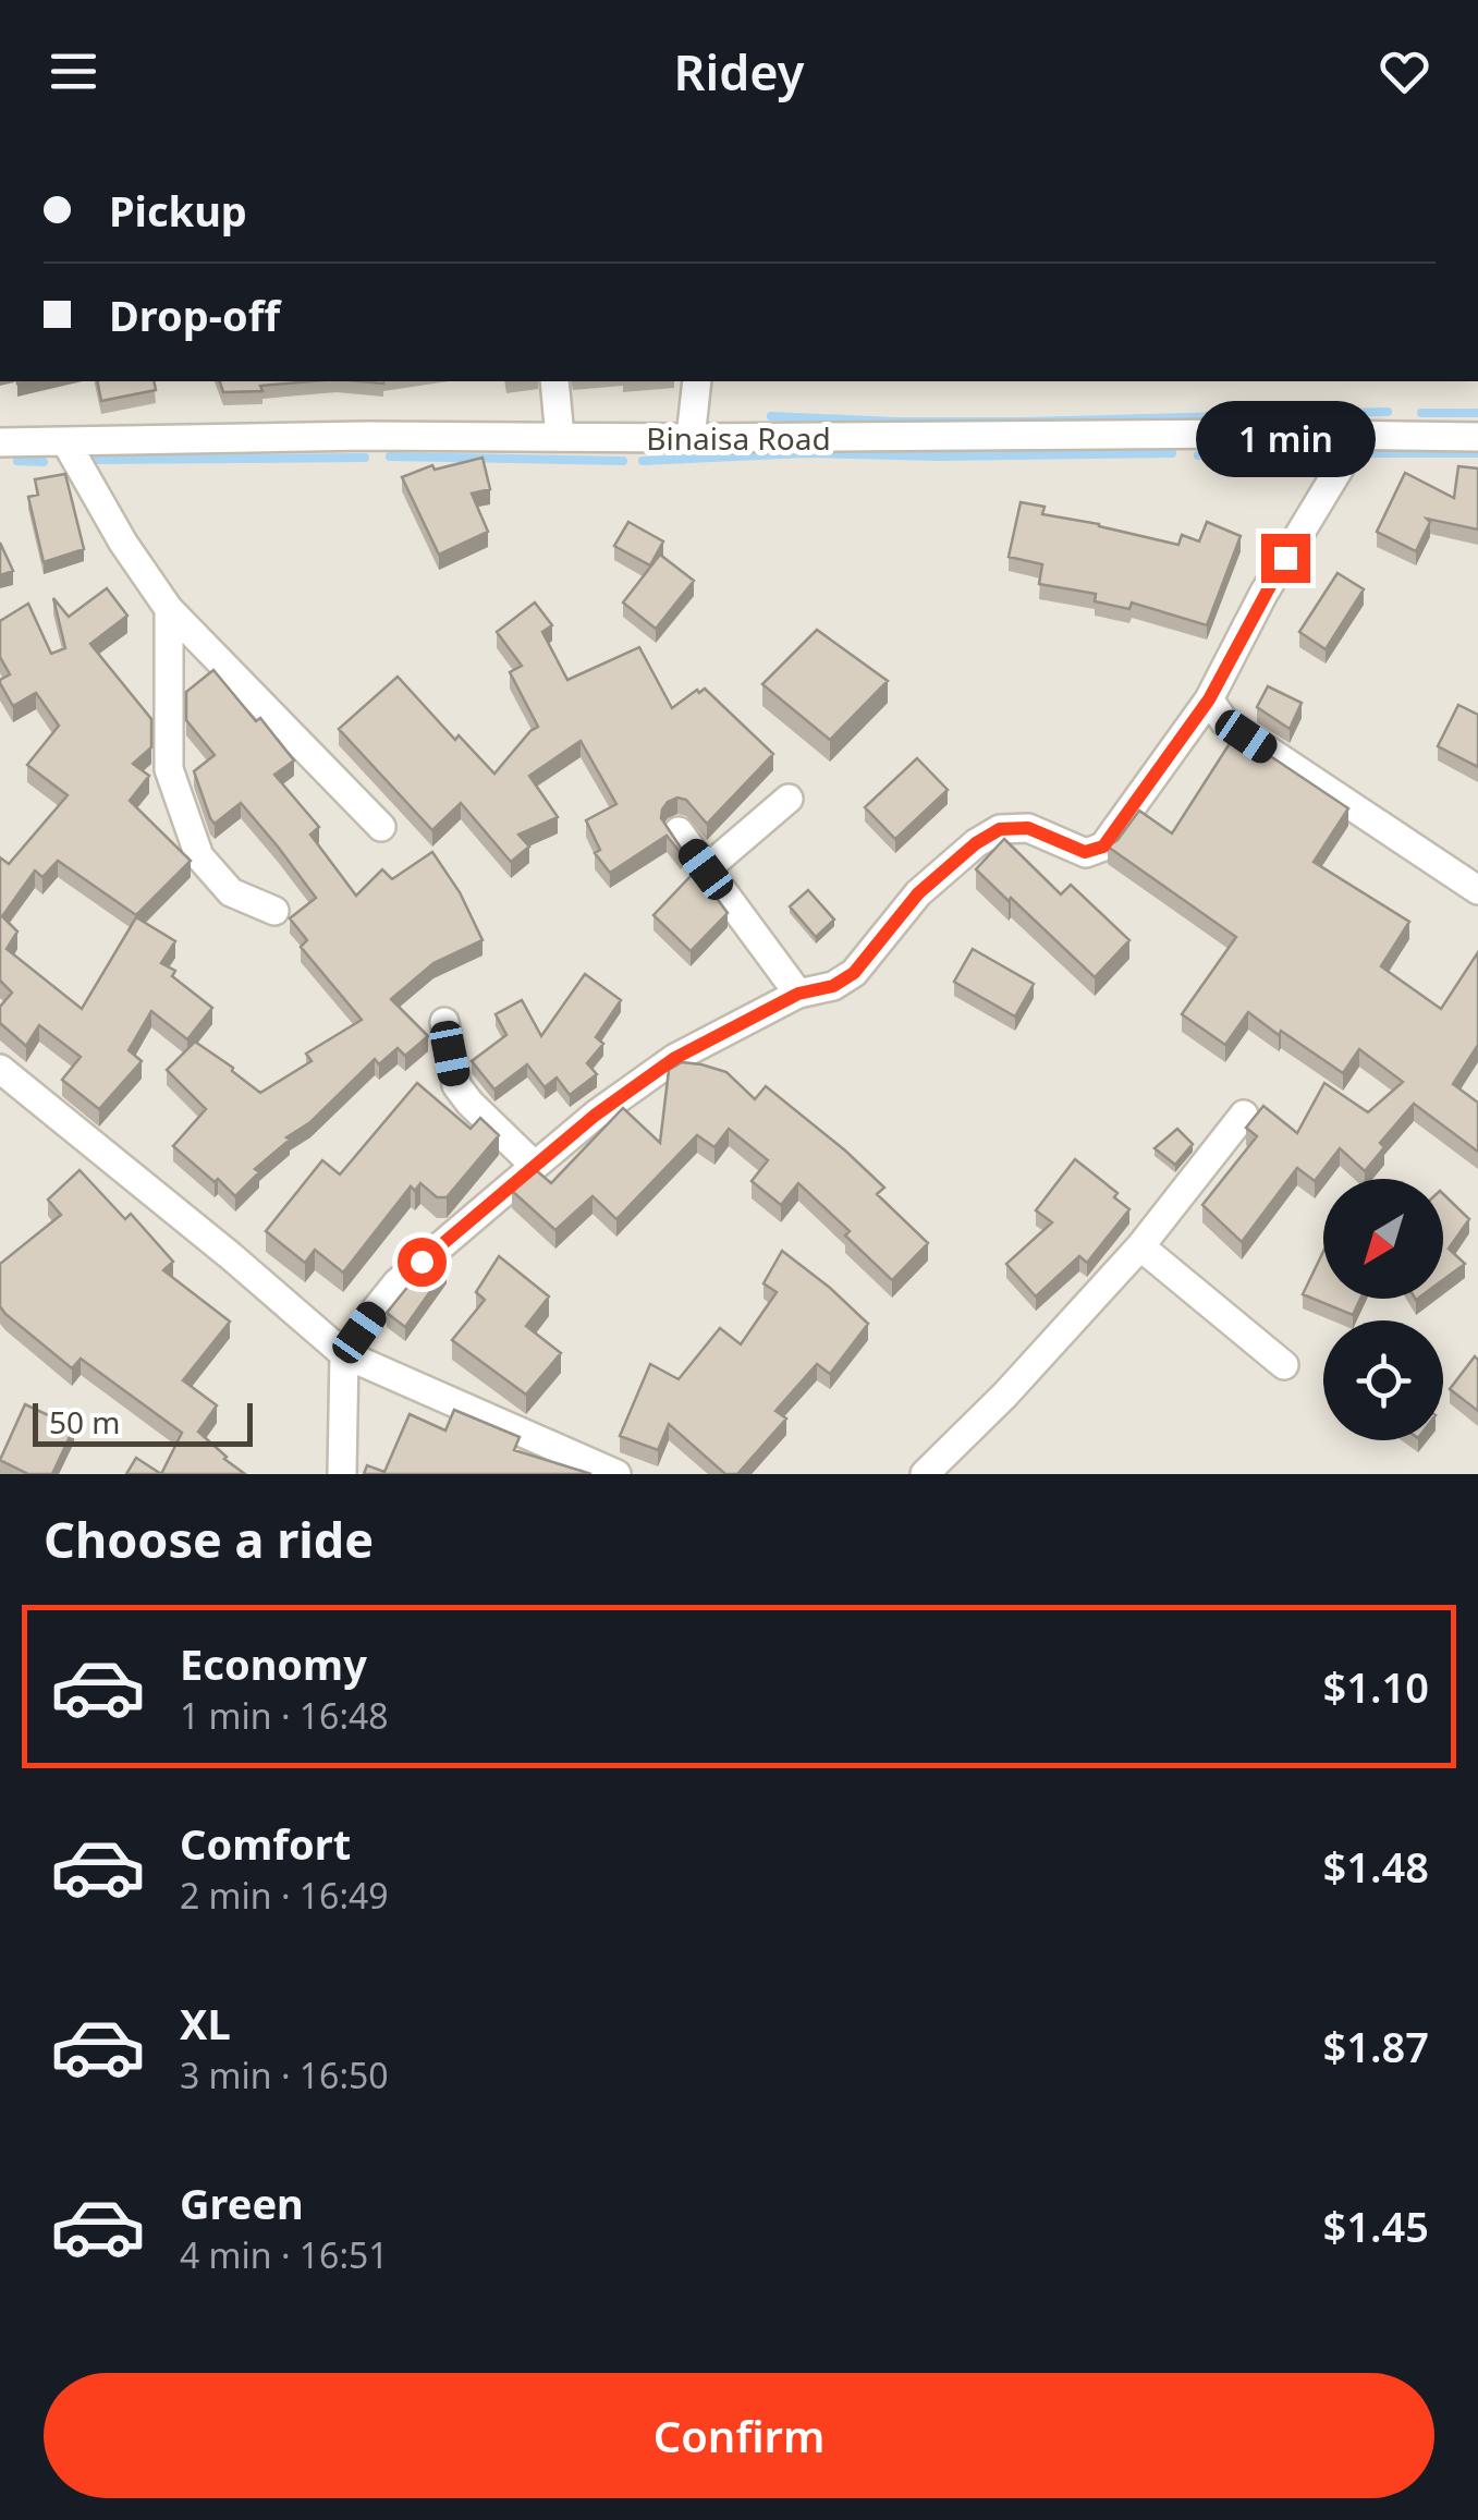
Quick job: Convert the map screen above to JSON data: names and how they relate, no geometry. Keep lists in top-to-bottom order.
{
  "streets": {
    "street": ["Binaisa Road"]
  },
  "scale_bar": "50 m",
  "north": "bottom left",
  "page": {
    "header": "Ridey",
    "banner": ["Pickup", "Drop-off"],
    "bubble": "1 min",
    "scale": "50 m",
    "heading": "Choose a ride",
    "list": [
      {
        "name": "Economy",
        "note": "1 min · 16:48",
        "value": "$1.10"
      },
      {
        "name": "Comfort",
        "note": "2 min · 16:49",
        "value": "$1.48"
      },
      {
        "name": "XL",
        "note": "3 min · 16:50",
        "value": "$1.87"
      },
      {
        "name": "Green",
        "note": "4 min · 16:51",
        "value": "$1.45"
      }
    ],
    "buttons": "Confirm"
  }
}
